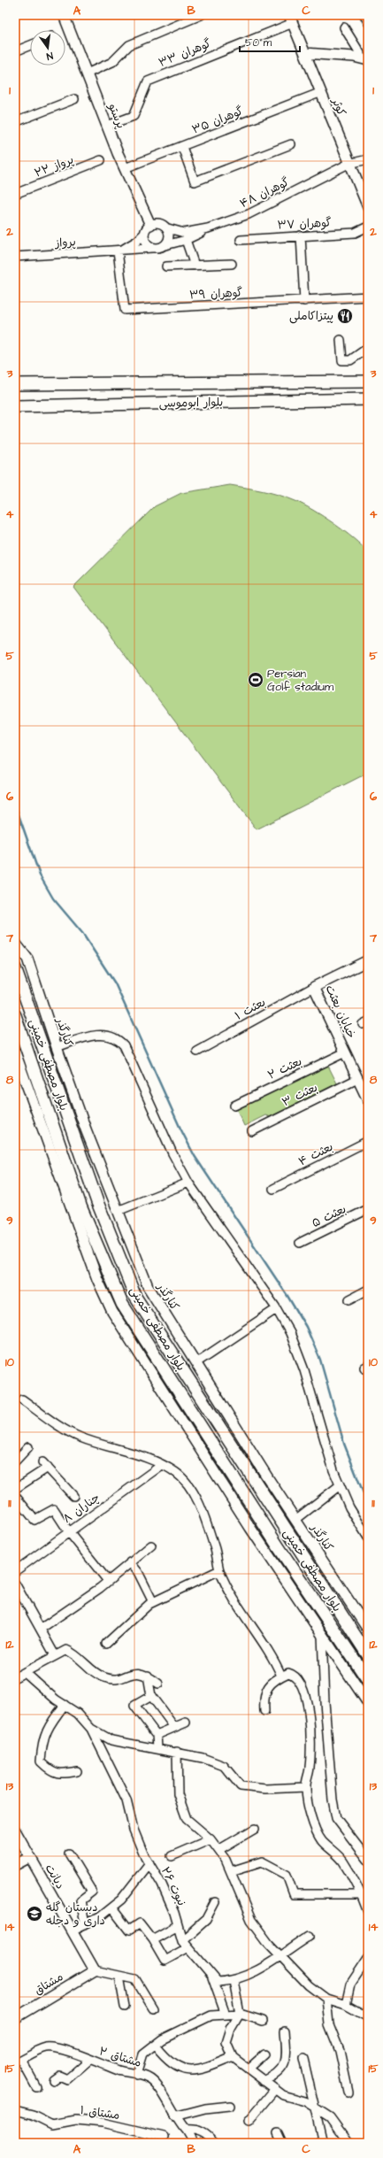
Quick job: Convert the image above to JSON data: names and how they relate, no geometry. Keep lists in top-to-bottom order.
{
  "streets": {
    "main road": ["بلوار ابوموسی", "بلوار مصطفی خمینی"],
    "street": [
      "گوهران ۳۳",
      "کوثر",
      "پرستو",
      "گوهران ۳۵",
      "پرواز ۲۲",
      "گوهران ۴۸",
      "گوهران ۳۷",
      "پرواز",
      "گوهران ۳۹",
      "بعثت ۱",
      "خیابان بعثت",
      "کنارگذر",
      "بعثت ۲",
      "بعثت ۳",
      "بعثت ۴",
      "بعثت ۵",
      "چناران ۸",
      "دیانت",
      "نبوت ۲۶",
      "مشتاق",
      "مشتاق ۲",
      "مشتاق ۱"
    ]
  },
  "crossings": [
    ["گوهران ۳۳", "کوثر"],
    ["گوهران ۳۳", "پرستو"],
    ["کوثر", "گوهران ۳۵"],
    ["کوثر", "گوهران ۴۸"],
    ["پرستو", "گوهران ۳۵"],
    ["پرستو", "گوهران ۴۸"],
    ["پرستو", "پرواز"],
    ["گوهران ۴۸", "پرواز"],
    ["پرواز", "گوهران ۳۹"],
    ["بعثت ۱", "خیابان بعثت"],
    ["خیابان بعثت", "بعثت ۲"],
    ["خیابان بعثت", "بعثت ۳"],
    ["دیانت", "مشتاق"]
  ],
  "places": {
    "restaurant": ["پیتزاکاملی"],
    "sports": ["Persian Golf stadium"],
    "school or university": ["دبستان گله داری و دجله"]
  },
  "scale_bar": "50 m",
  "north": "bottom",
  "grid": {
    "columns": ["A", "B", "C"],
    "rows": [
      "1",
      "2",
      "3",
      "4",
      "5",
      "6",
      "7",
      "8",
      "9",
      "10",
      "11",
      "12",
      "13",
      "14",
      "15"
    ]
  }
}
